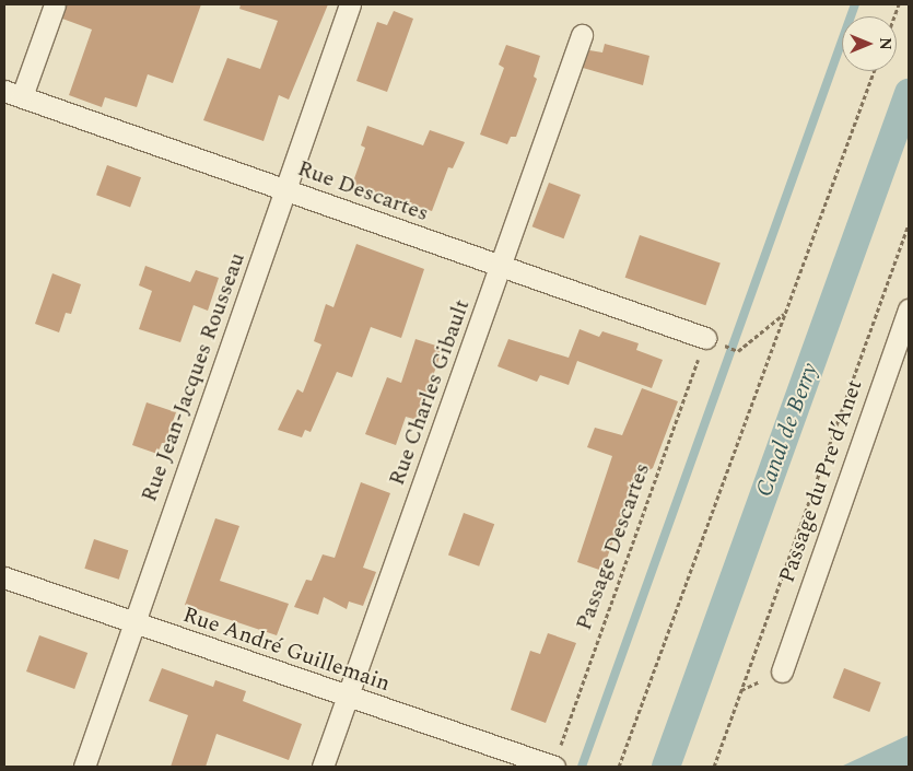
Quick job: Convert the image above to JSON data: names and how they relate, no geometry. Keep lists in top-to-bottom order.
{
  "streets": {
    "street": [
      "Rue Descartes",
      "Rue Jean-Jacques Rousseau",
      "Rue Charles Gibault",
      "Passage du Pre d’Anet",
      "Rue André Guillemain"
    ],
    "path": ["Passage Descartes"]
  },
  "crossings": [
    ["Rue Descartes", "Rue Jean-Jacques Rousseau"],
    ["Rue Descartes", "Rue Charles Gibault"],
    ["Rue Descartes", "Passage Descartes"],
    ["Rue Jean-Jacques Rousseau", "Rue André Guillemain"],
    ["Rue Charles Gibault", "Rue André Guillemain"],
    ["Passage Descartes", "Rue André Guillemain"]
  ],
  "water": ["Canal de Berry"],
  "north": "right"
}
